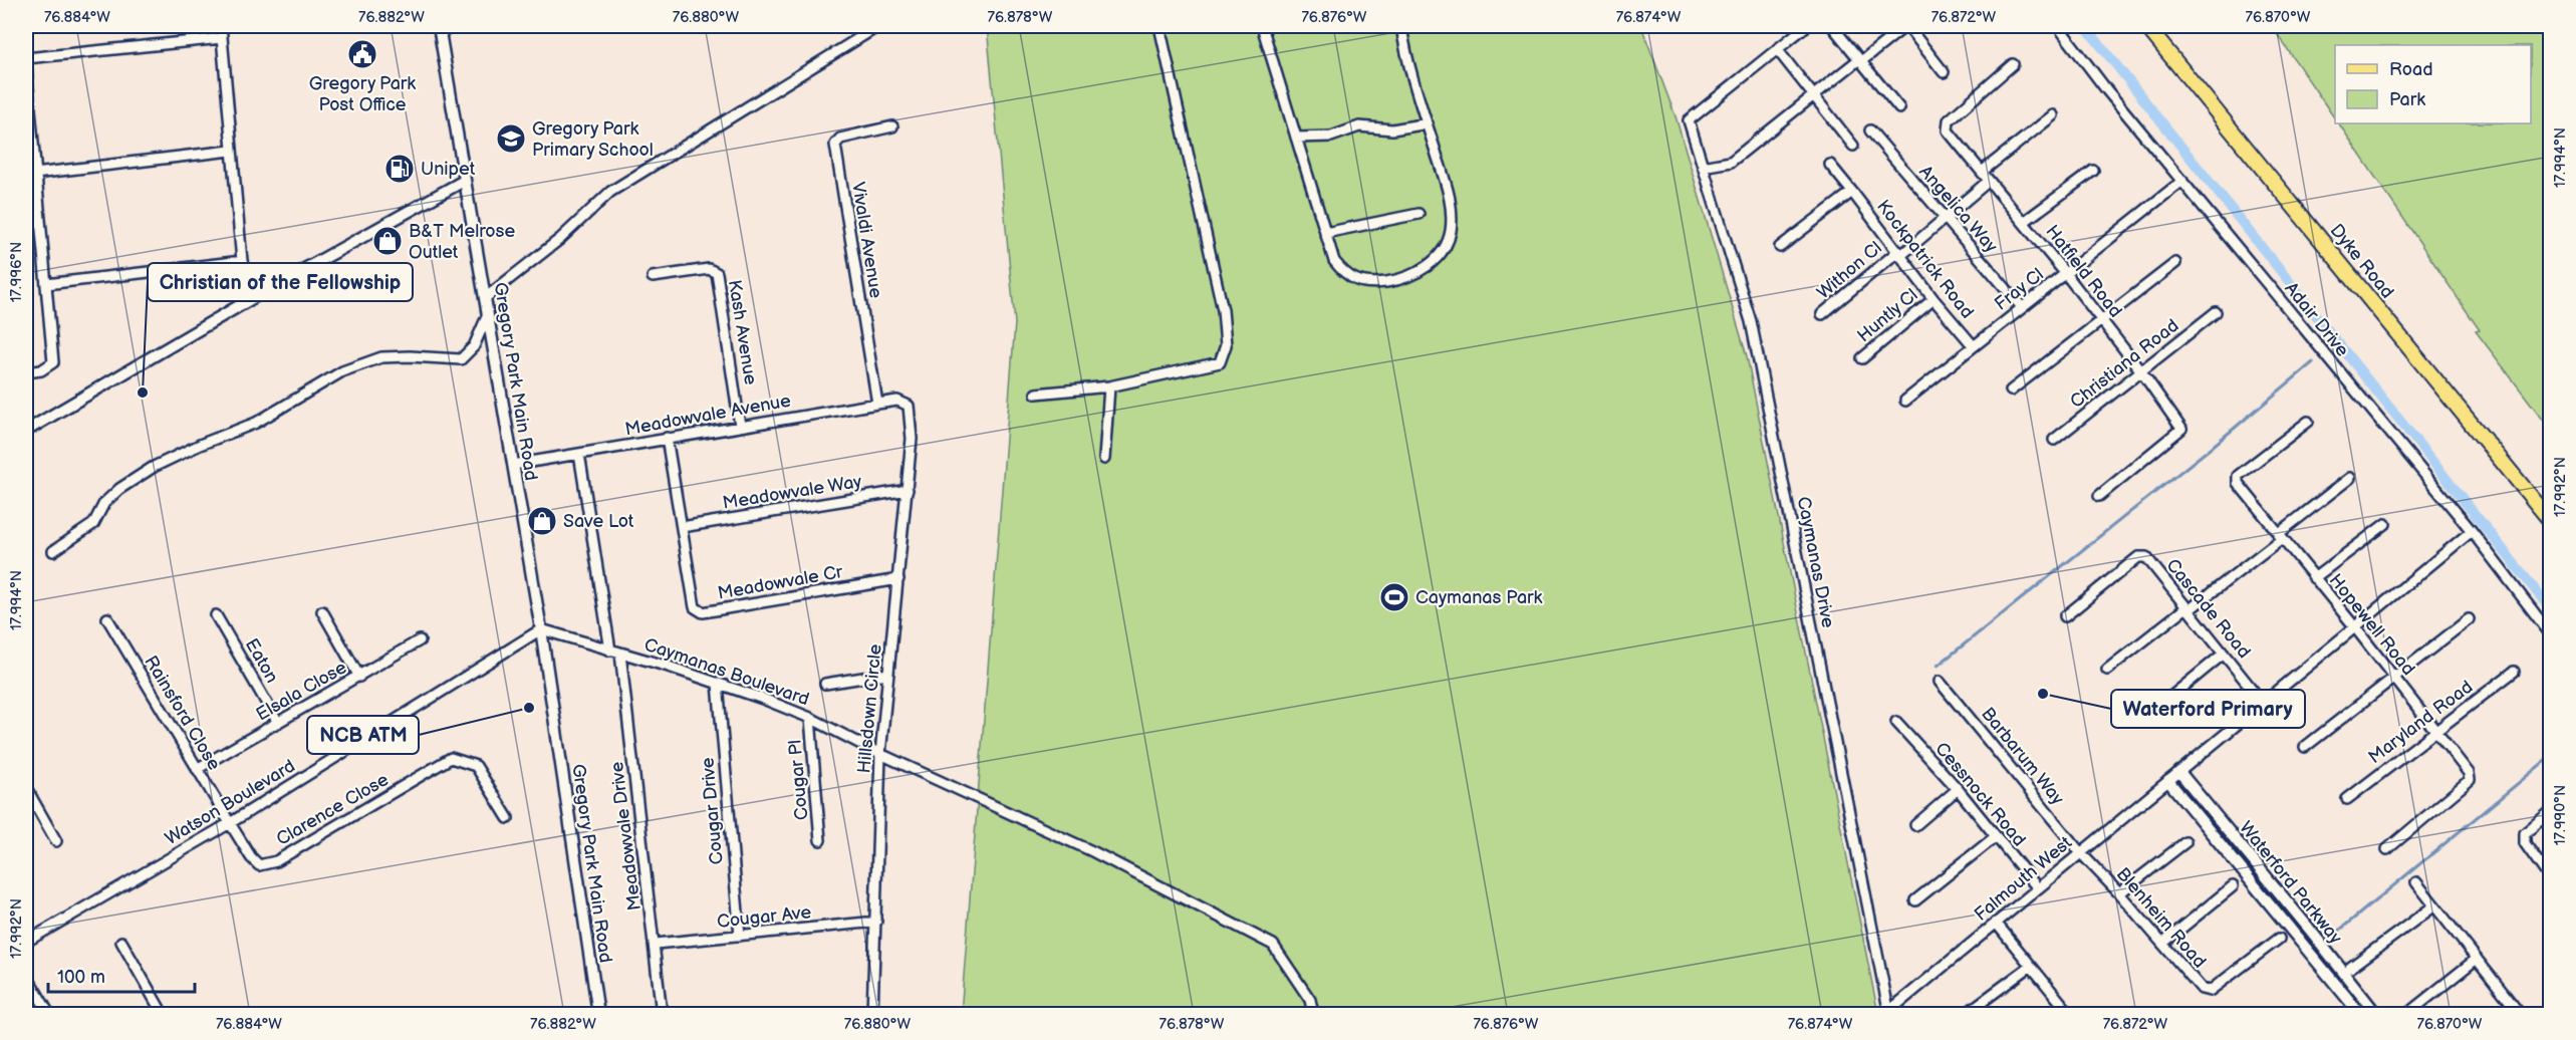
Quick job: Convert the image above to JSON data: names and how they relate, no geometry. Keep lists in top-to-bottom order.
{
  "streets": {
    "main road": ["Dyke Road"],
    "street": [
      "Angelica Way",
      "Vivaldi Avenue",
      "Kockpatrick Road",
      "Withon Cl",
      "Hatfield Road",
      "Fray Cl",
      "Huntly Cl",
      "Adair Drive",
      "Kash Avenue",
      "Christiana Road",
      "Gregory Park Main Road",
      "Meadowvale Avenue",
      "Meadowvale Way",
      "Caymanas Drive",
      "Meadowvale Cr",
      "Cascade Road",
      "Hopewell Road",
      "Eaton",
      "Caymanas Boulevard",
      "Elsala Close",
      "Hillsdown Circle",
      "Rainsford Close",
      "Maryland Road",
      "Barbarum Way",
      "Cougar Pl",
      "Cessnock Road",
      "Watson Boulevard",
      "Clarence Close",
      "Cougar Drive",
      "Meadowvale Drive",
      "Falmouth West",
      "Waterford Parkway",
      "Cougar Ave",
      "Blenheim Road"
    ]
  },
  "crossings": [
    ["Angelica Way", "Withon Cl"],
    ["Angelica Way", "Fray Cl"],
    ["Vivaldi Avenue", "Meadowvale Avenue"],
    ["Kockpatrick Road", "Withon Cl"],
    ["Kockpatrick Road", "Fray Cl"],
    ["Kockpatrick Road", "Huntly Cl"],
    ["Withon Cl", "Hatfield Road"],
    ["Hatfield Road", "Fray Cl"],
    ["Hatfield Road", "Christiana Road"],
    ["Fray Cl", "Adair Drive"],
    ["Adair Drive", "Falmouth West"],
    ["Kash Avenue", "Meadowvale Avenue"],
    ["Gregory Park Main Road", "Meadowvale Avenue"],
    ["Gregory Park Main Road", "Caymanas Boulevard"],
    ["Gregory Park Main Road", "Watson Boulevard"],
    ["Meadowvale Avenue", "Meadowvale Cr"],
    ["Meadowvale Avenue", "Hillsdown Circle"],
    ["Meadowvale Way", "Meadowvale Cr"],
    ["Meadowvale Way", "Hillsdown Circle"],
    ["Caymanas Drive", "Falmouth West"],
    ["Meadowvale Cr", "Hillsdown Circle"],
    ["Cascade Road", "Falmouth West"],
    ["Hopewell Road", "Maryland Road"],
    ["Hopewell Road", "Falmouth West"],
    ["Eaton", "Elsala Close"],
    ["Caymanas Boulevard", "Hillsdown Circle"],
    ["Caymanas Boulevard", "Cougar Pl"],
    ["Caymanas Boulevard", "Watson Boulevard"],
    ["Caymanas Boulevard", "Cougar Drive"],
    ["Caymanas Boulevard", "Meadowvale Drive"],
    ["Elsala Close", "Rainsford Close"],
    ["Hillsdown Circle", "Cougar Ave"],
    ["Rainsford Close", "Watson Boulevard"],
    ["Rainsford Close", "Clarence Close"],
    ["Barbarum Way", "Falmouth West"],
    ["Barbarum Way", "Blenheim Road"],
    ["Cessnock Road", "Falmouth West"],
    ["Watson Boulevard", "Clarence Close"],
    ["Cougar Drive", "Cougar Ave"],
    ["Meadowvale Drive", "Cougar Ave"],
    ["Falmouth West", "Waterford Parkway"],
    ["Falmouth West", "Blenheim Road"]
  ],
  "places": {
    "public building": ["Gregory Park Post Office"],
    "school or university": ["Gregory Park Primary School"],
    "fuel station": ["Unipet"],
    "shop": ["B&T Melrose Outlet", "Save Lot"],
    "other": ["Christian of the Fellowship", "Waterford Primary", "NCB ATM"],
    "sports": ["Caymanas Park"]
  },
  "legend": ["Road", "Park"],
  "scale_bar": "100 m",
  "coordinates": [
    "76.884°W",
    "76.882°W",
    "76.880°W",
    "76.878°W",
    "76.876°W",
    "76.874°W",
    "76.872°W",
    "76.870°W",
    "17.994°N",
    "17.996°N",
    "17.992°N",
    "17.990°N"
  ]
}
